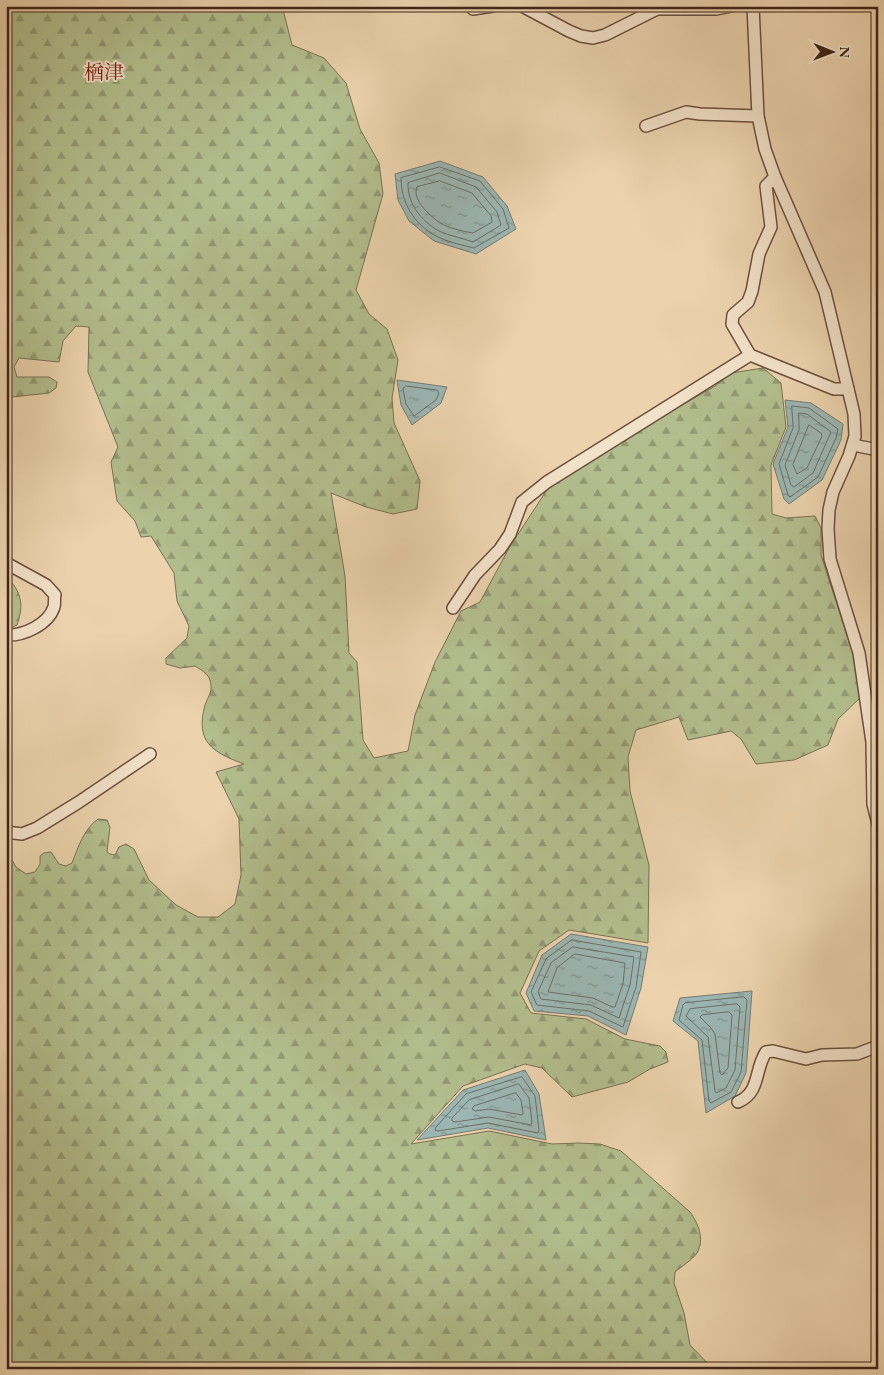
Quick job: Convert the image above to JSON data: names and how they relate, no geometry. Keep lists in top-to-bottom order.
{
  "districts": ["楢津"],
  "north": "right"
}
